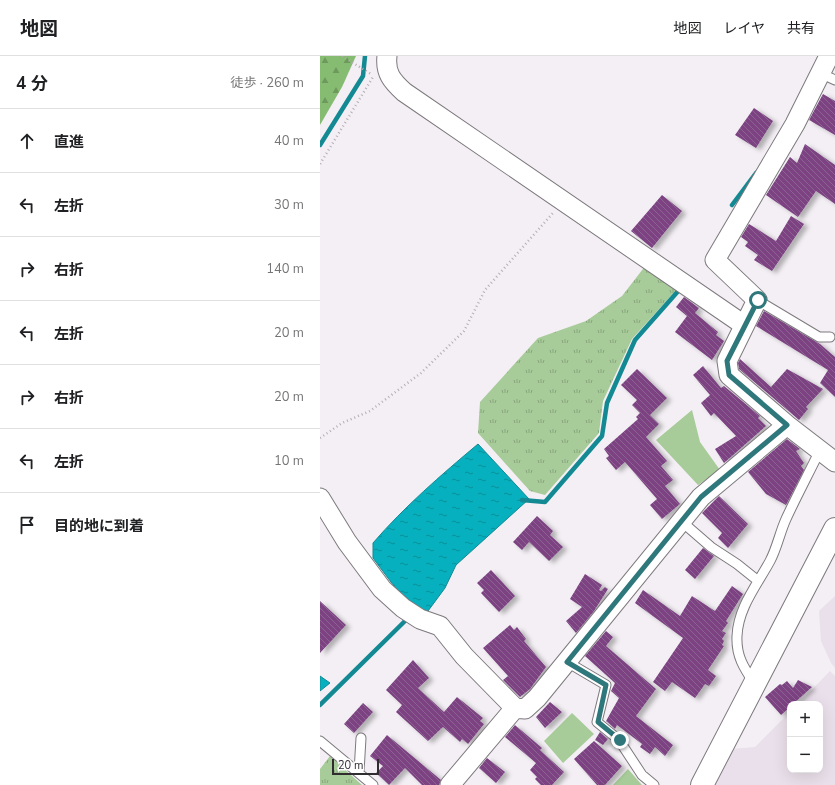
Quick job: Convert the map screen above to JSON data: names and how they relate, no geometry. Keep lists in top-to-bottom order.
{
  "scale_bar": "20 m",
  "page": {
    "header": "地図",
    "nav": ["地図", "レイヤ", "共有"],
    "heading": ["4 分", "徒歩 · 260 m"],
    "list": [
      ["直進", "40 m"],
      ["左折", "30 m"],
      ["右折", "140 m"],
      ["左折", "20 m"],
      ["右折", "20 m"],
      ["左折", "10 m"],
      "目的地に到着"
    ],
    "map_buttons": ["+", "−"],
    "scale": "20 m"
  }
}
